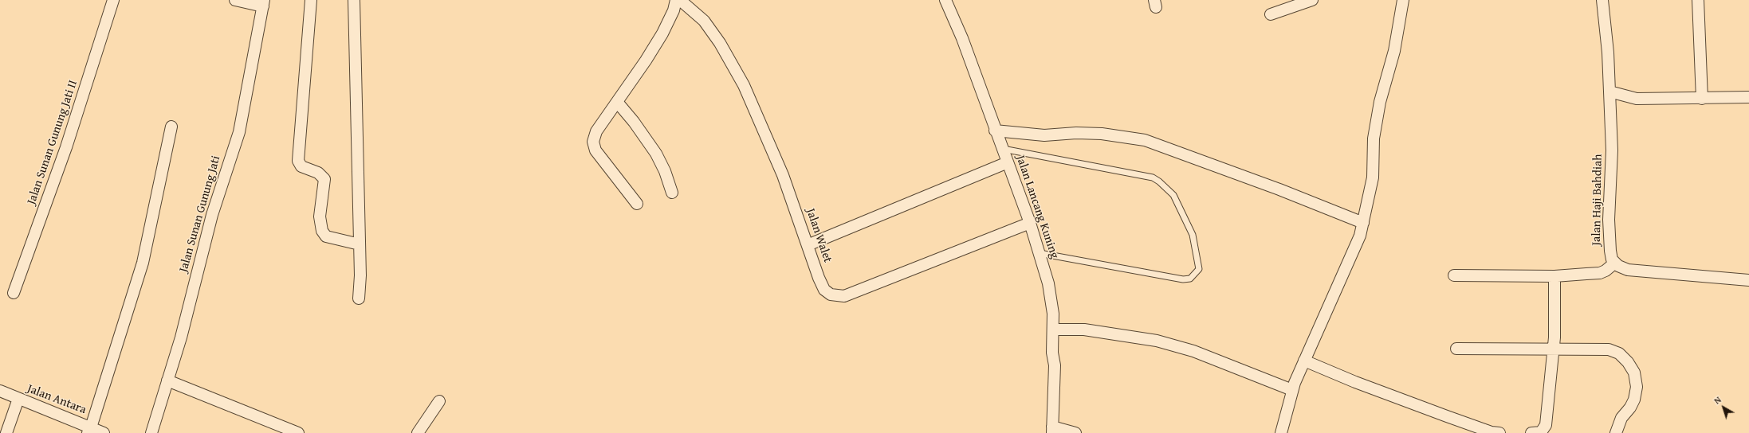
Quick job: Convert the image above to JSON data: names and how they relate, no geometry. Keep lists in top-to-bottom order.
{
  "streets": {
    "street": [
      "Jalan Sunan Gunung Jati II",
      "Jalan Haji Bahdiah",
      "Jalan Lancang Kuning",
      "Jalan Sunan Gunung Jati",
      "Jalan Walet",
      "Jalan Antara"
    ]
  },
  "crossings": [
    ["Jalan Lancang Kuning", "Jalan Walet"]
  ],
  "north": "top left"
}
